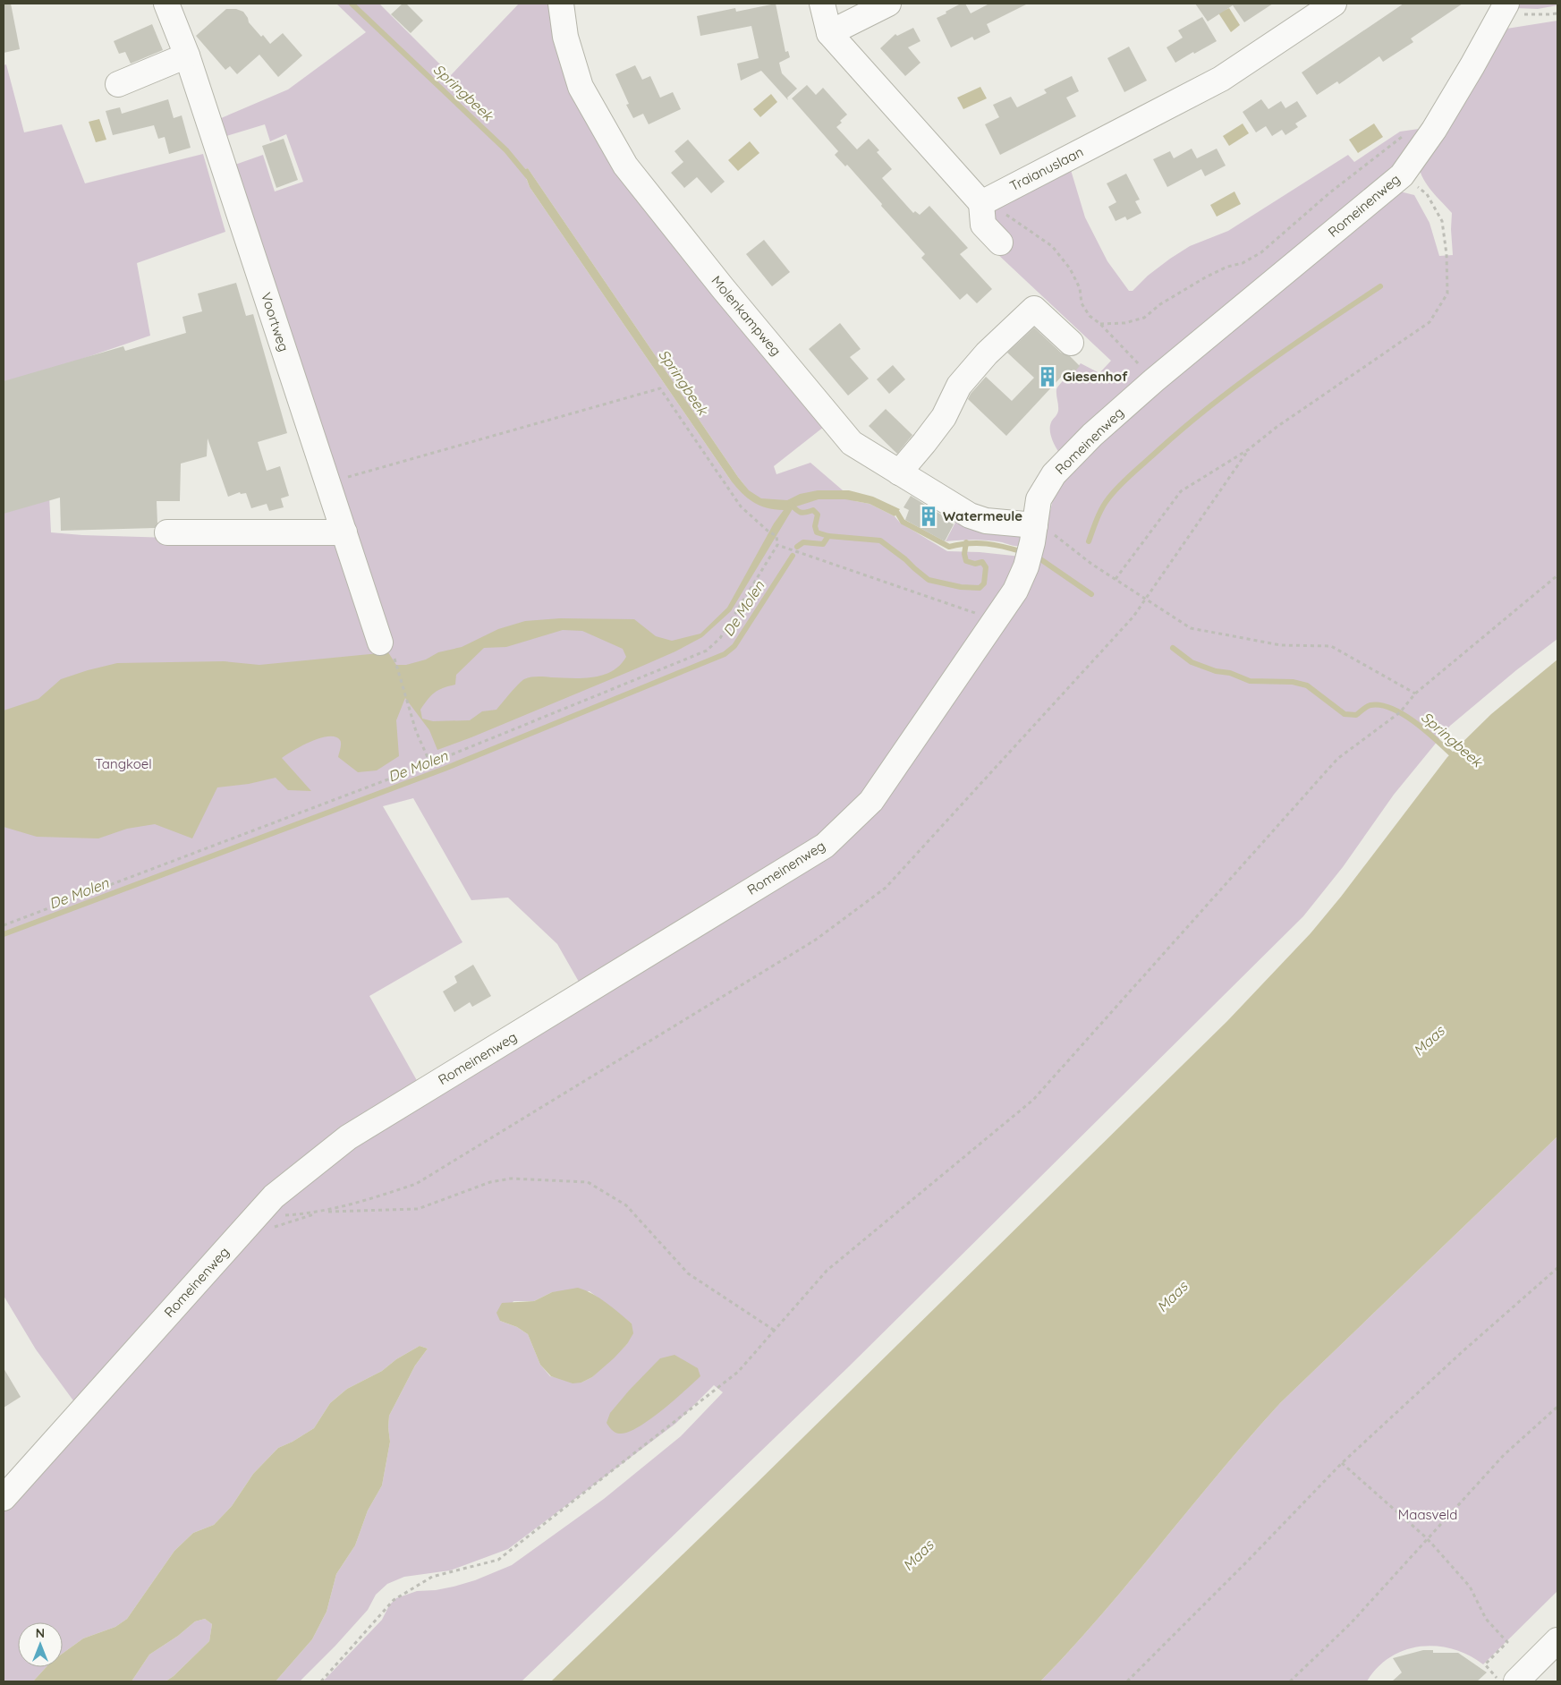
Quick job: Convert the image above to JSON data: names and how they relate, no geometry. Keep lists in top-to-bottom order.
{
  "streets": {
    "street": [
      "Traianuslaan",
      "Romeinenweg",
      "Molenkampweg",
      "Voortweg"
    ]
  },
  "crossings": [
    ["Romeinenweg", "Molenkampweg"]
  ],
  "water": ["Springbeek", "De Molen", "Maas"],
  "parks": ["Tangkoel", "Maasveld"],
  "places": {
    "building": ["Giesenhof", "Watermeule"]
  },
  "north": "top"
}
